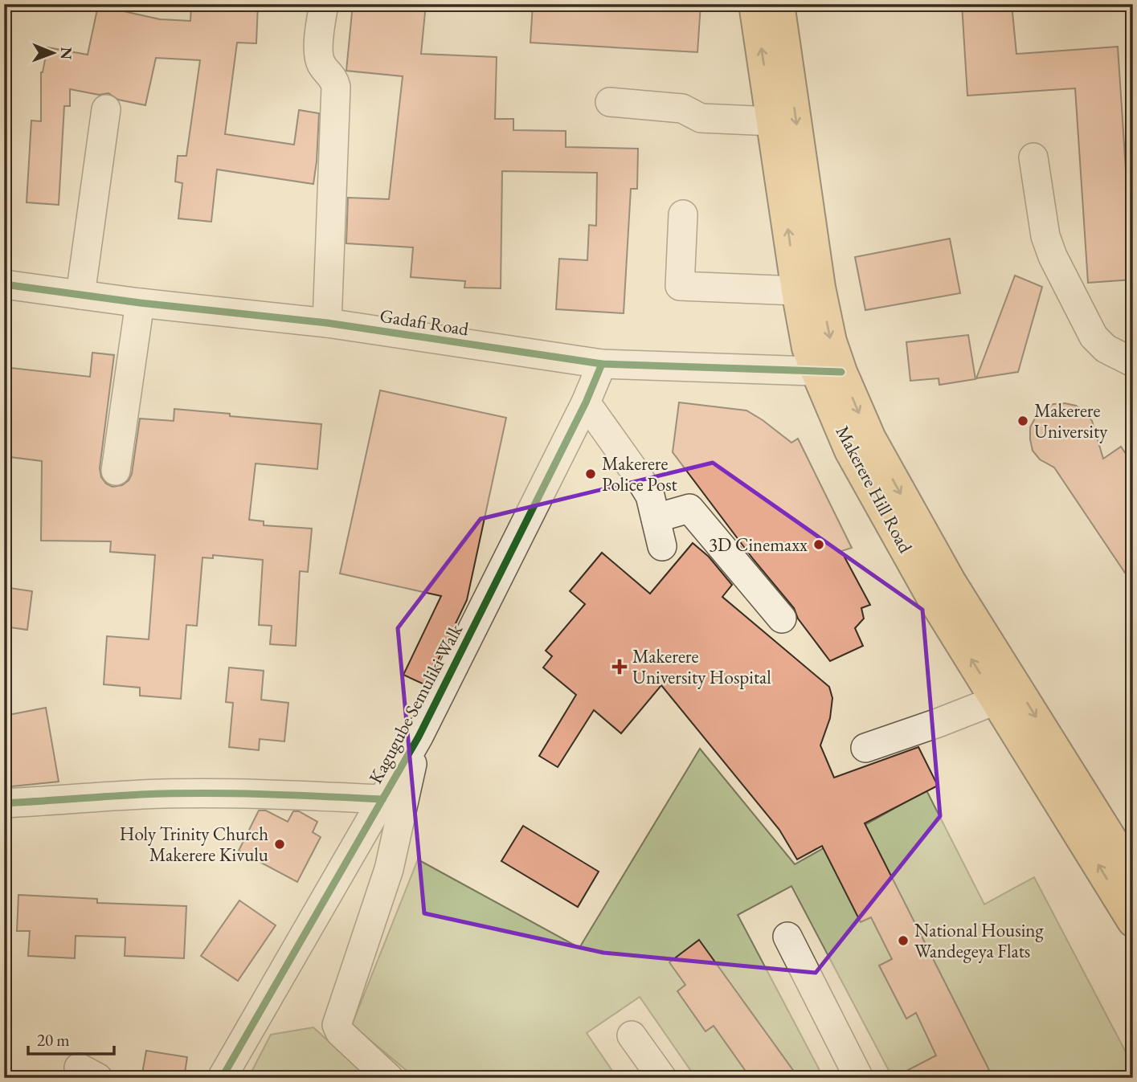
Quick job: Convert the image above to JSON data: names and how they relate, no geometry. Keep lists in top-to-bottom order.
{
  "streets": {
    "main road": ["Makerere Hill Road"],
    "street": ["Gadafi Road", "Kagugube Semuliki Walk"]
  },
  "crossings": [
    ["Gadafi Road", "Makerere Hill Road"],
    ["Gadafi Road", "Kagugube Semuliki Walk"]
  ],
  "places": {
    "other": [
      "Makerere University",
      "Makerere Police Post",
      "3D Cinemaxx",
      "Holy Trinity Church Makerere Kivulu",
      "National Housing Wandegeya Flats"
    ],
    "health": ["Makerere University Hospital"]
  },
  "scale_bar": "20 m",
  "north": "right"
}
